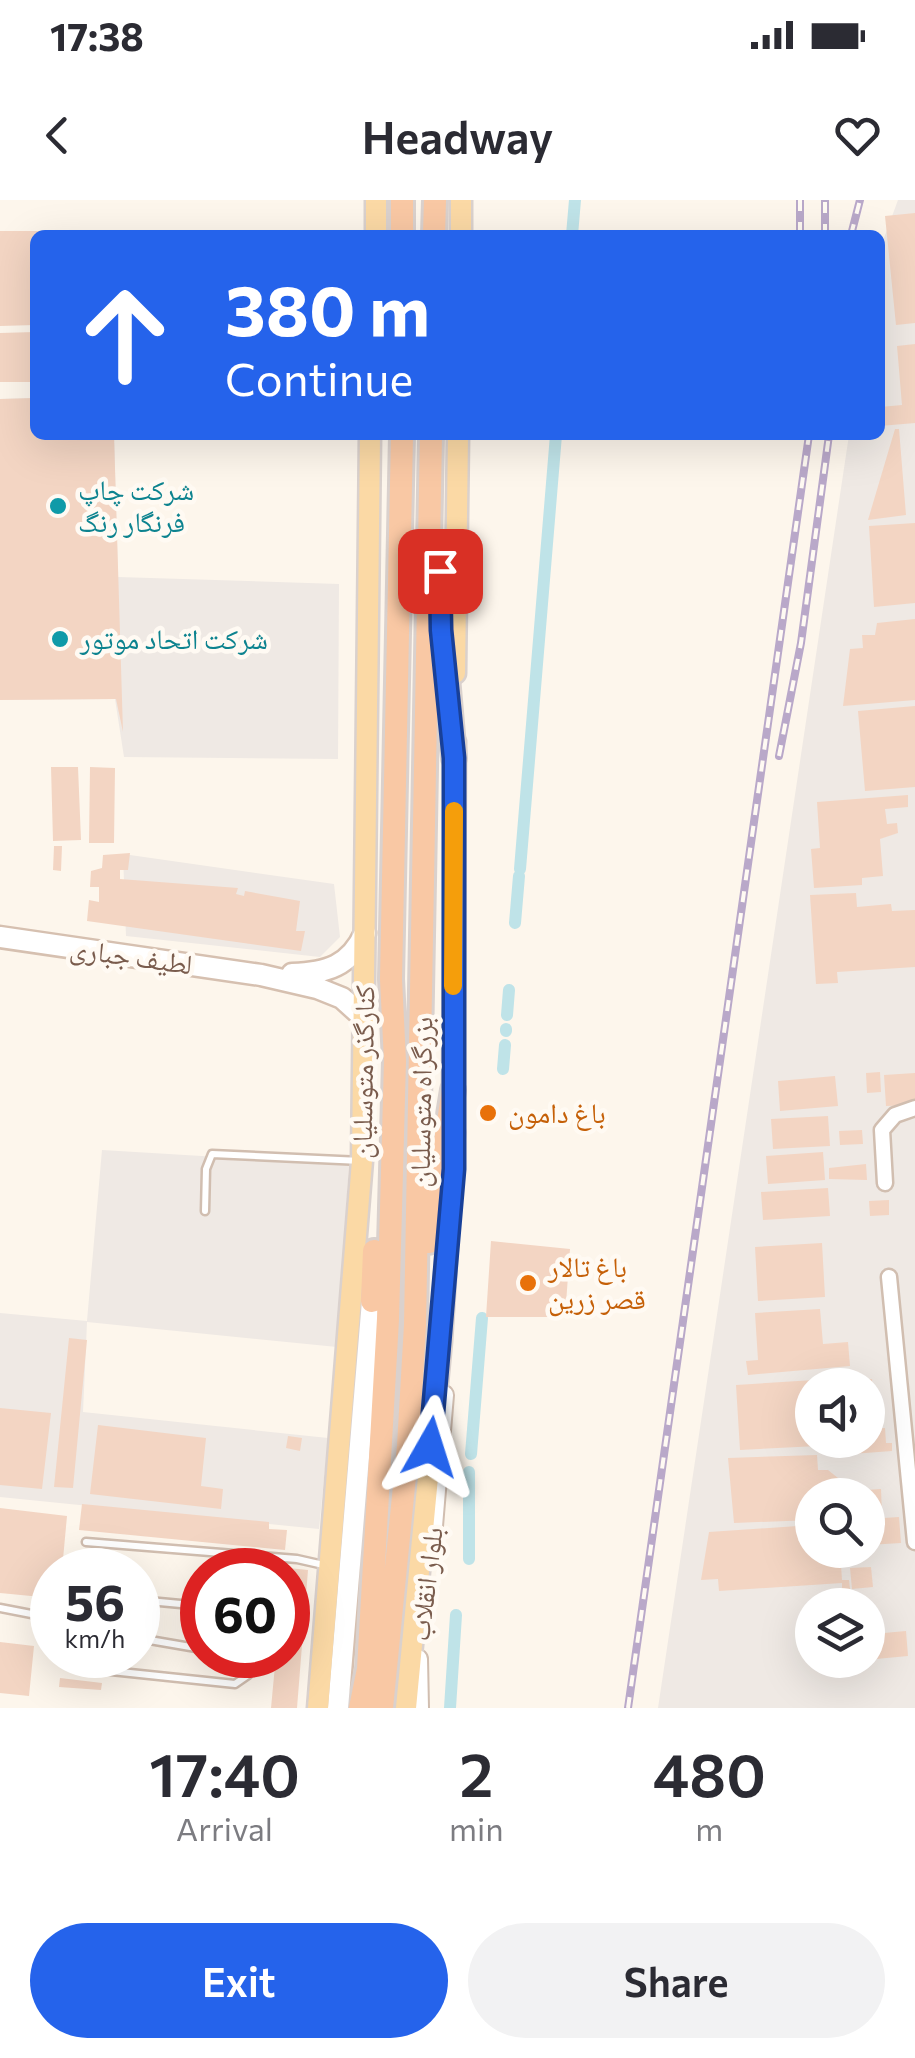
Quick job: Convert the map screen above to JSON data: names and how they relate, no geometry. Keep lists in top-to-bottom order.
{
  "streets": {
    "highway": ["بزرگراه متوسلیان"],
    "main road": ["لطیف جباری", "کنارگذر متوسلیان"],
    "street": ["بلوار انقلاب"]
  },
  "places": [
    "شرکت چاپ فرنگار رنگ",
    "شرکت اتحاد موتور",
    "باغ دامون",
    "باغ تالار قصر زرین"
  ],
  "page": {
    "status": "17:38",
    "header": "Headway",
    "turn": ["380 m", "Continue"],
    "speed": "56 km/h",
    "limit": "60",
    "eta": [
      "17:40",
      "Arrival",
      "2",
      "min",
      "480",
      "m"
    ],
    "buttons": ["Exit", "Share"]
  }
}
